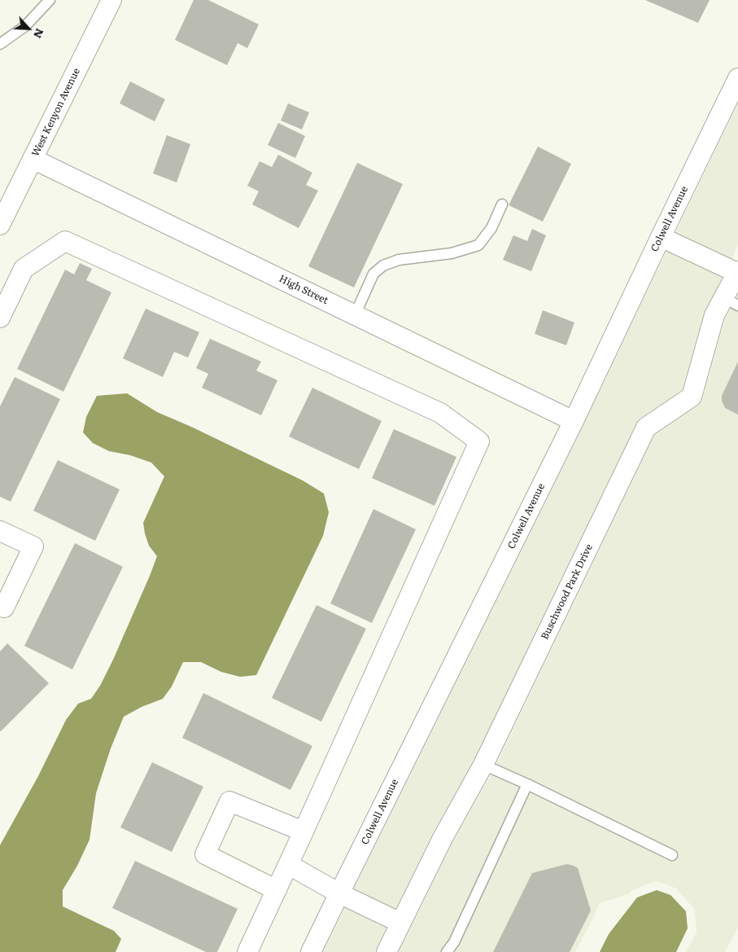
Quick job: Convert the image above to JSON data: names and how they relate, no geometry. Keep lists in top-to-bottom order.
{
  "streets": {
    "street": [
      "West Kenyon Avenue",
      "Colwell Avenue",
      "High Street",
      "Buschwood Park Drive"
    ]
  },
  "crossings": [
    ["West Kenyon Avenue", "High Street"],
    ["Colwell Avenue", "High Street"],
    ["Colwell Avenue", "Buschwood Park Drive"]
  ],
  "north": "bottom right"
}
